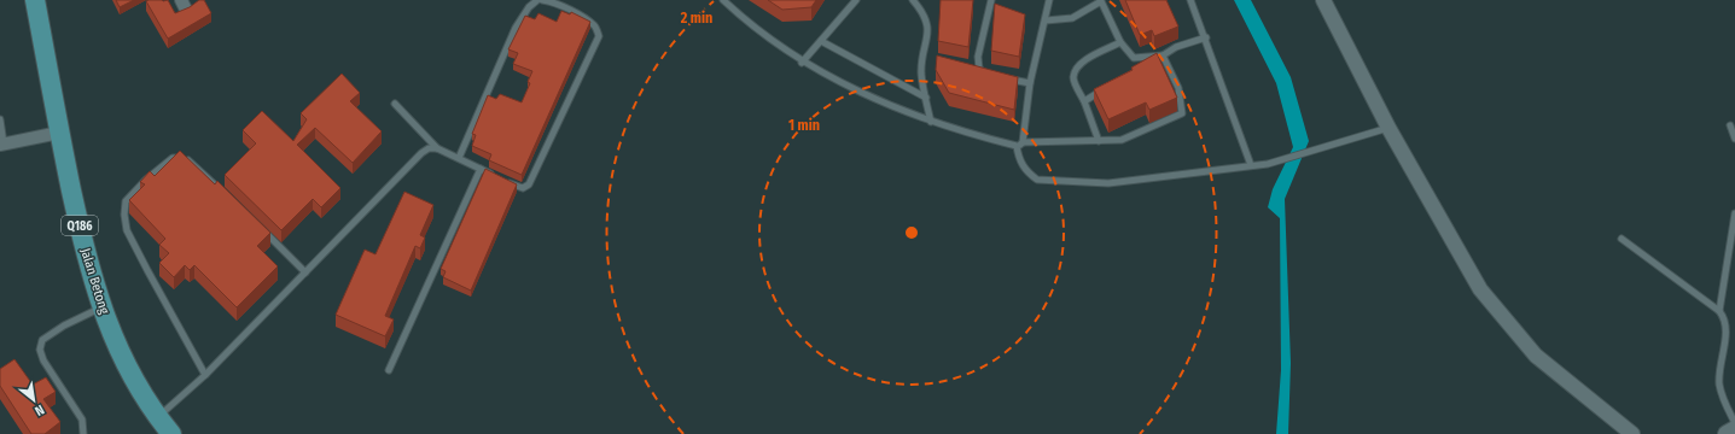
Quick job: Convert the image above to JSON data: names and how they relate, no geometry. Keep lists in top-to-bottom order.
{
  "streets": {
    "main road": ["Q186", "Jalan Betong"]
  },
  "north": "bottom right",
  "rings": ["2 min", "1 min"]
}
